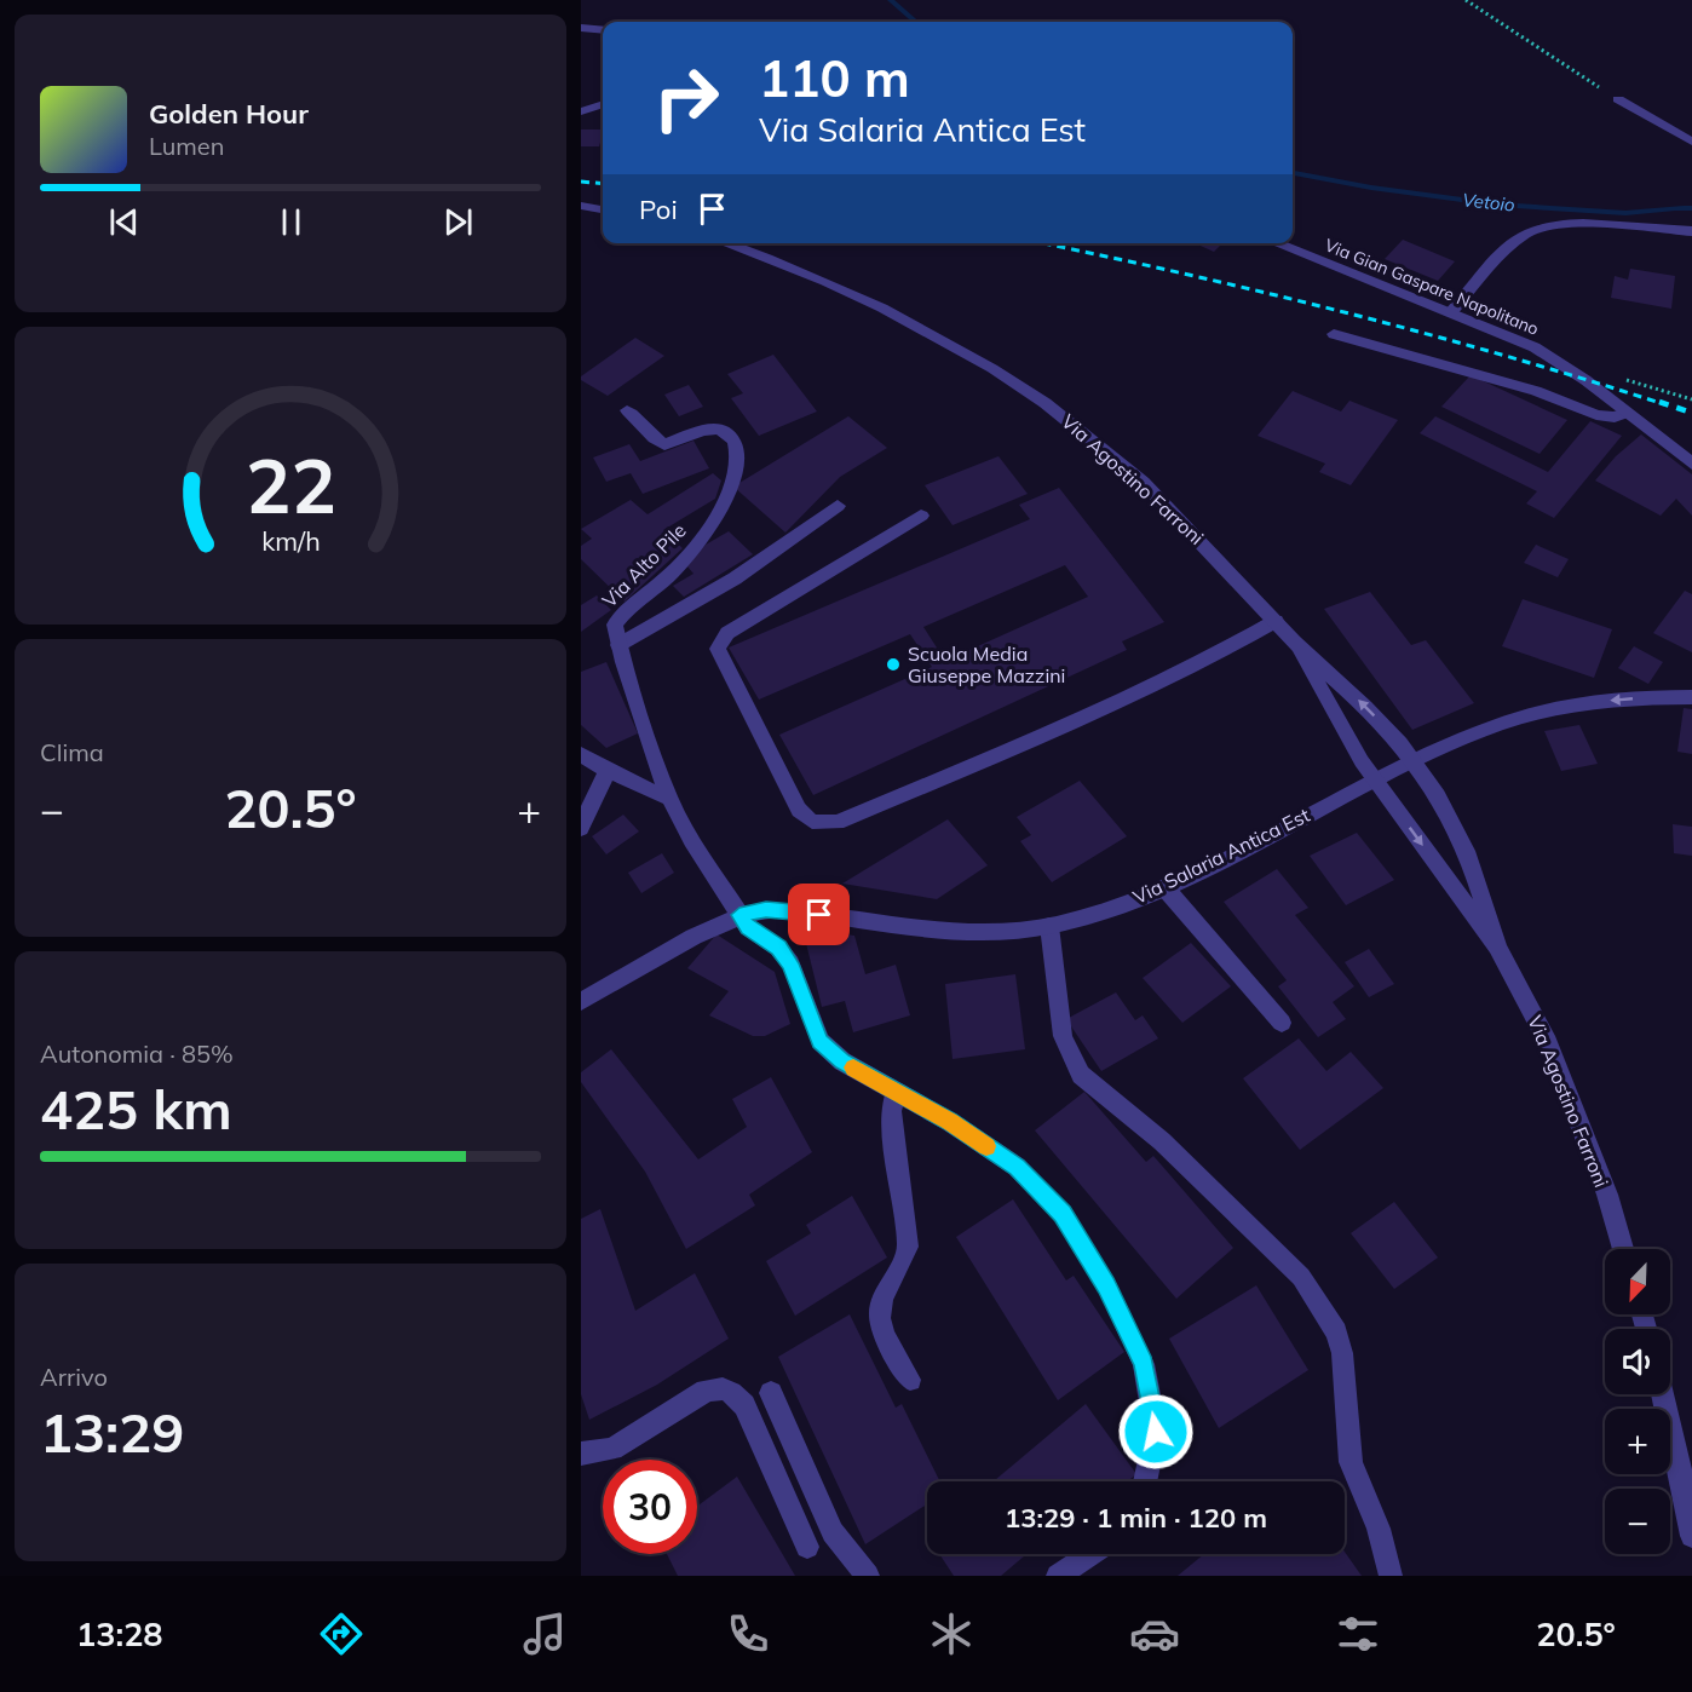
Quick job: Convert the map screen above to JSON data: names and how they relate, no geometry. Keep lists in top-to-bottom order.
{
  "streets": {
    "street": [
      "Via Gian Gaspare Napolitano",
      "Via Agostino Farroni",
      "Via Alto Pile",
      "Via Salaria Antica Est"
    ]
  },
  "crossings": [
    ["Via Agostino Farroni", "Via Salaria Antica Est"],
    ["Via Alto Pile", "Via Salaria Antica Est"]
  ],
  "water": ["Vetoio"],
  "places": ["Scuola Media Giuseppe Mazzini"],
  "north": "bottom left",
  "page": {
    "turn": ["110 m", "Via Salaria Antica Est"],
    "song": ["Golden Hour", "Lumen"],
    "then": "Poi",
    "tile": [
      "Clima",
      ["Autonomia · 85%", "425 km"],
      ["Arrivo", "13:29"]
    ],
    "heat": ["−", "20.5°", "+"],
    "map_buttons": ["+", "−"],
    "limit": "30",
    "trip": "13:29 · 1 min · 120 m",
    "tabs": ["13:28", "20.5°"],
    "gauge": ["22", "km/h"]
  }
}
